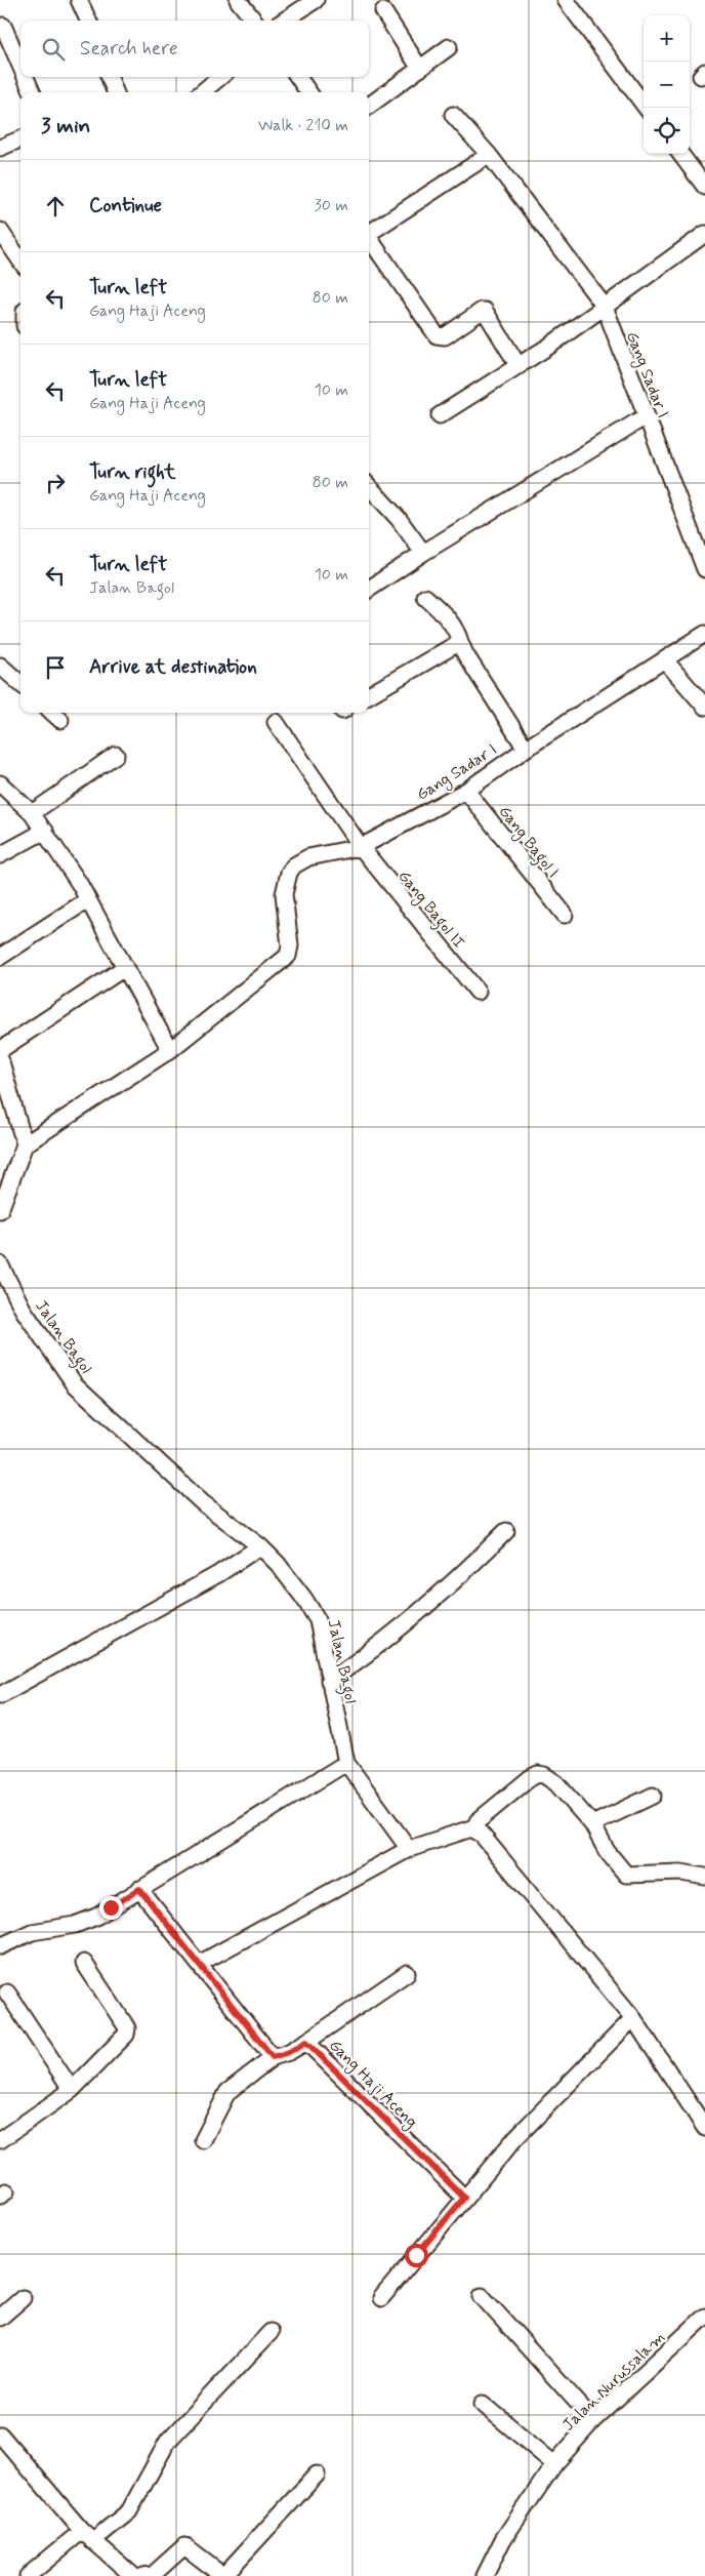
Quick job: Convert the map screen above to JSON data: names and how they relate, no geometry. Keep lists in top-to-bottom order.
{
  "streets": {
    "street": [
      "Gang Sadar I",
      "Gang Bagol I",
      "Gang Bagol II",
      "Jalan Bagol",
      "Gang Haji Aceng",
      "Jalan Nurussalam"
    ]
  },
  "crossings": [
    ["Gang Sadar I", "Gang Bagol I"],
    ["Gang Sadar I", "Gang Bagol II"]
  ],
  "page": {
    "map_buttons": ["+", "−"],
    "search": "Search here",
    "heading": ["3 min", "Walk · 210 m"],
    "list": [
      ["Continue", "30 m"],
      ["Turn left", "Gang Haji Aceng", "80 m"],
      ["Turn left", "Gang Haji Aceng", "10 m"],
      ["Turn right", "Gang Haji Aceng", "80 m"],
      ["Turn left", "Jalan Bagol", "10 m"],
      "Arrive at destination"
    ]
  }
}
